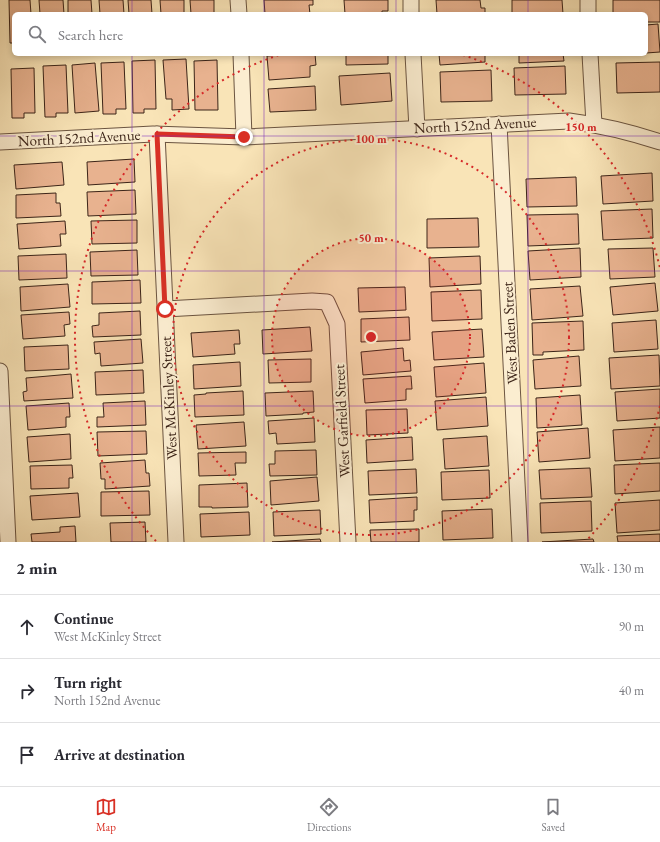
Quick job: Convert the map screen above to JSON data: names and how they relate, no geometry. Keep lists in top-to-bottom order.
{
  "streets": {
    "street": [
      "North 152nd Avenue",
      "West Baden Street",
      "West McKinley Street",
      "West Garfield Street"
    ]
  },
  "crossings": [
    ["North 152nd Avenue", "West Baden Street"],
    ["North 152nd Avenue", "West McKinley Street"],
    ["West McKinley Street", "West Garfield Street"]
  ],
  "page": {
    "search": "Search here",
    "heading": ["2 min", "Walk · 130 m"],
    "list": [
      ["Continue", "West McKinley Street", "90 m"],
      ["Turn right", "North 152nd Avenue", "40 m"],
      "Arrive at destination"
    ],
    "nav": ["Map", "Directions", "Saved"]
  },
  "rings": ["150 m", "100 m", "50 m"]
}
